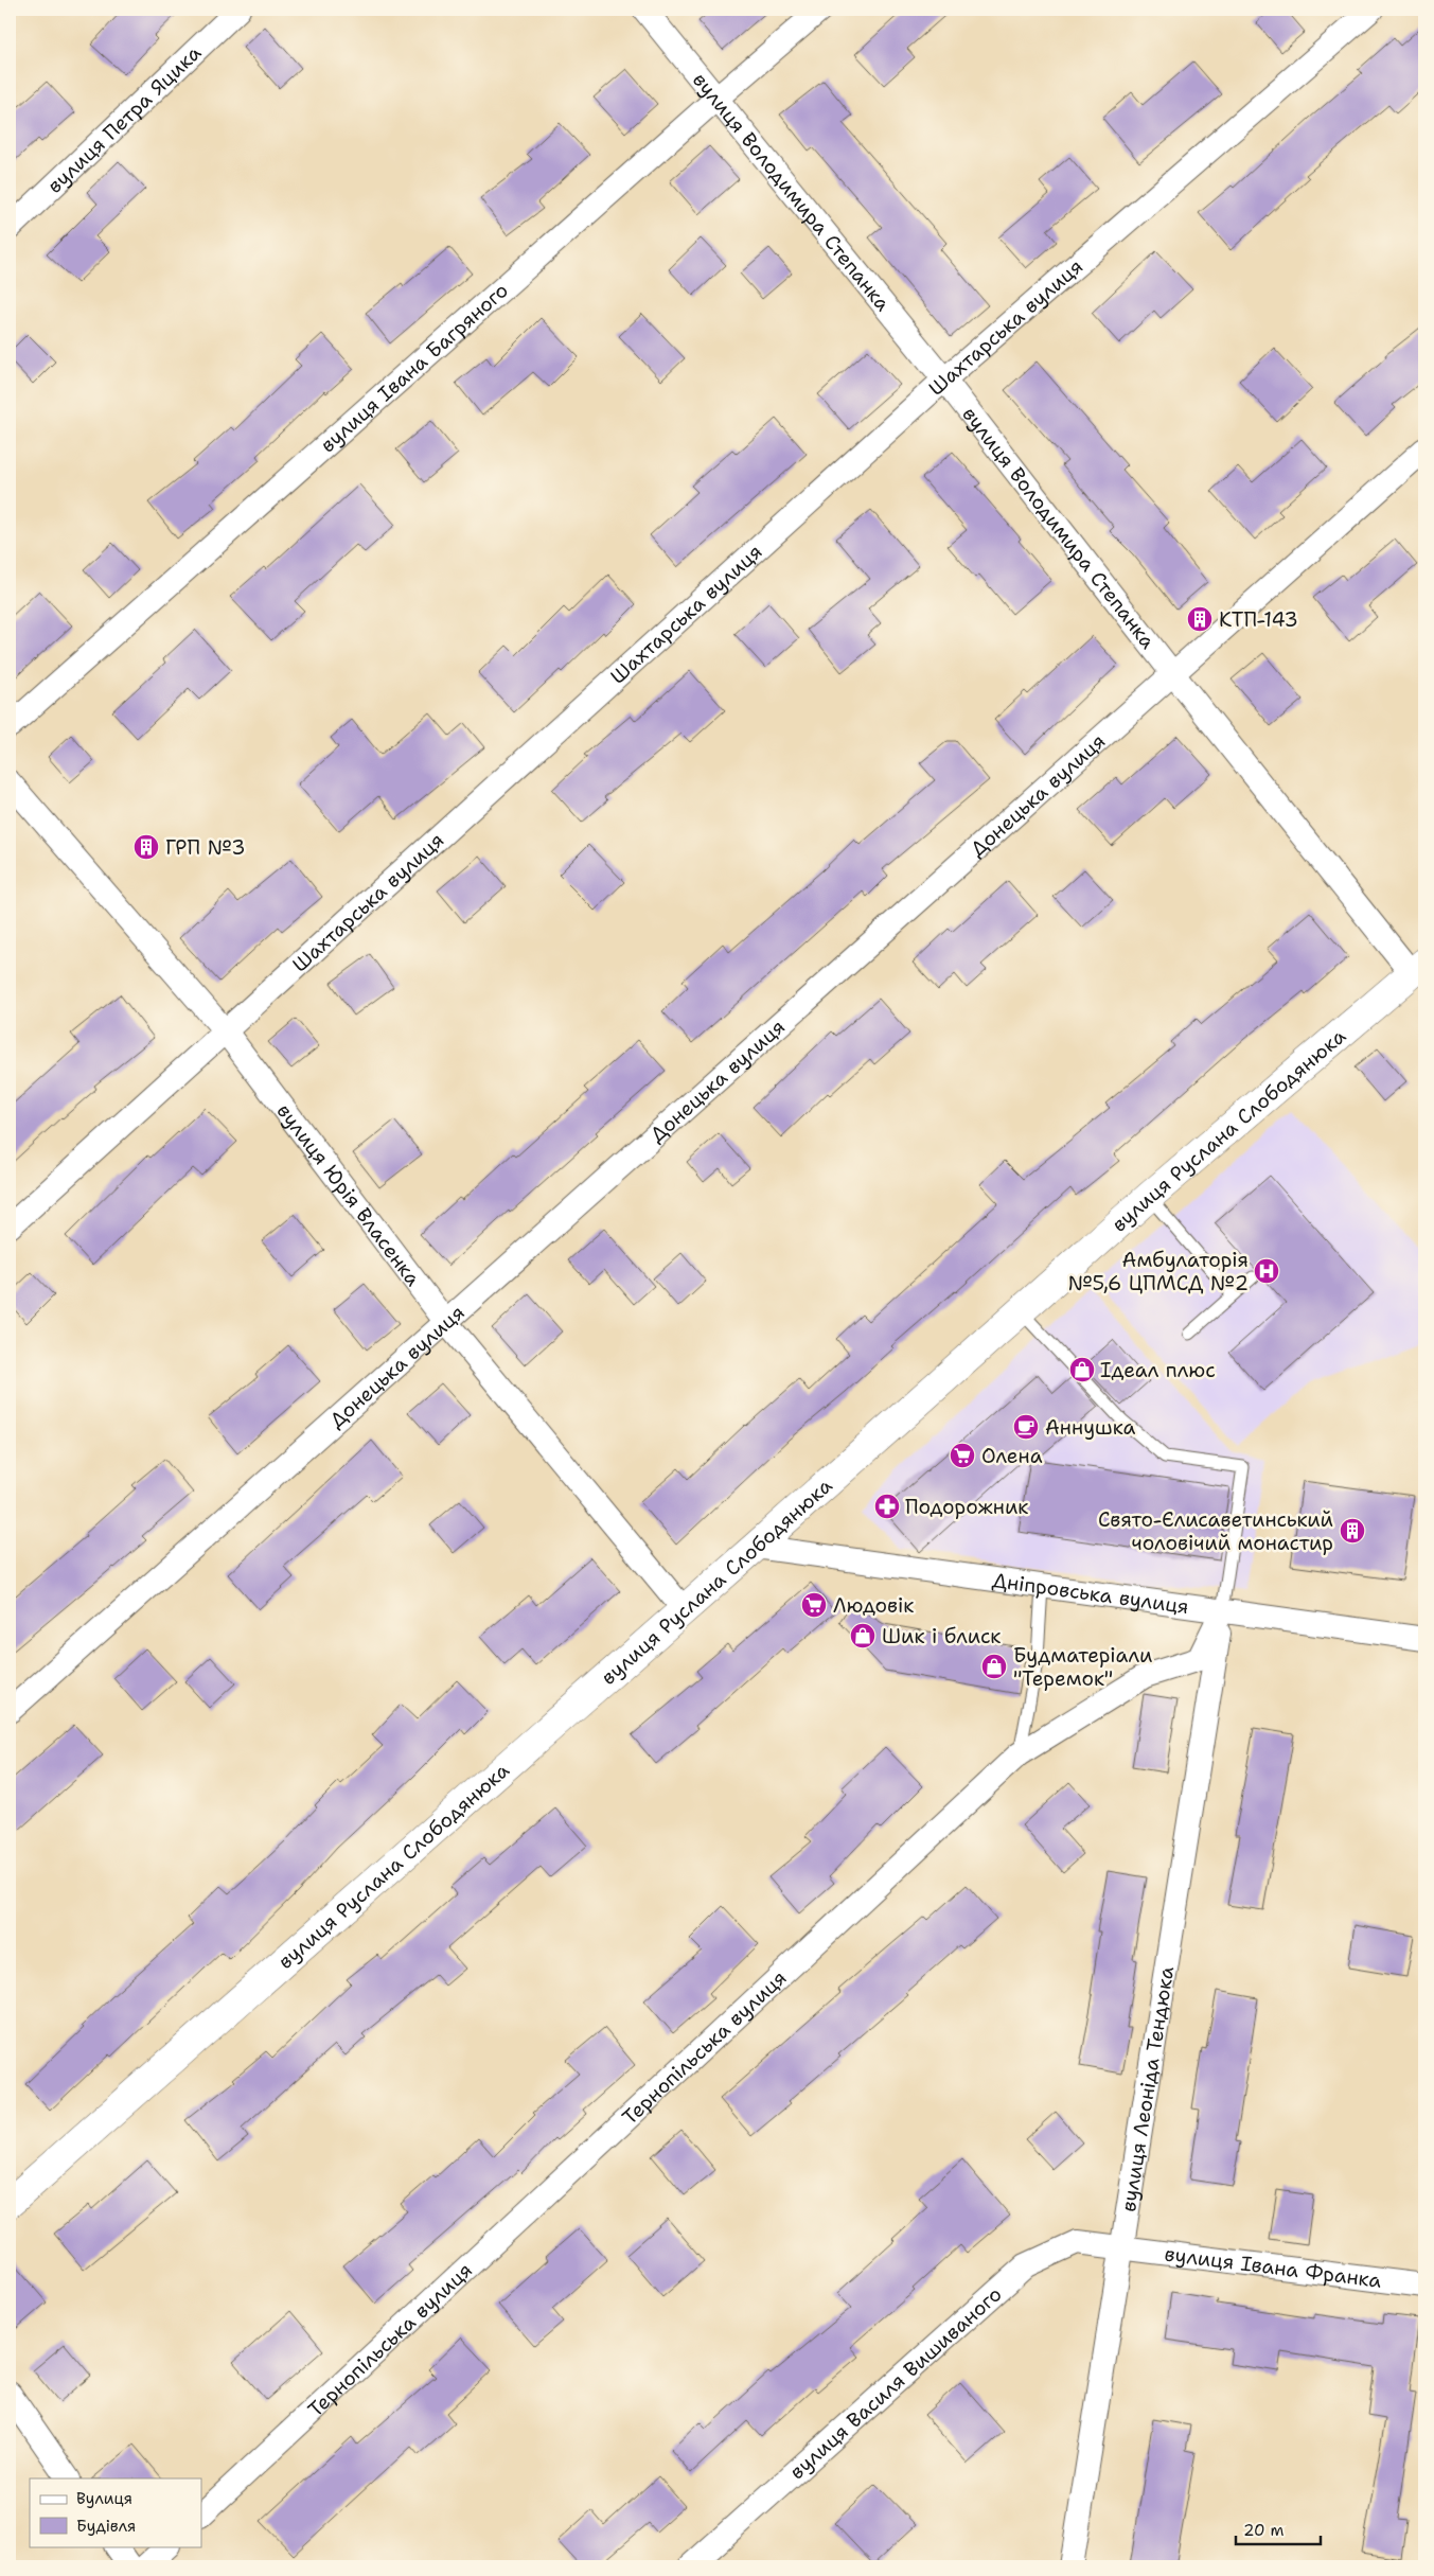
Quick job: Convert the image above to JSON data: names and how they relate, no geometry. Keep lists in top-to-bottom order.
{
  "streets": {
    "main road": ["вулиця Руслана Слободянюка"],
    "street": [
      "вулиця Петра Яцика",
      "вулиця Володимира Степанка",
      "Шахтарська вулиця",
      "вулиця Івана Багряного",
      "Донецька вулиця",
      "вулиця Юрія Власенка",
      "Дніпровська вулиця",
      "Тернопільська вулиця",
      "вулиця Леоніда Тендюка",
      "вулиця Івана Франка",
      "вулиця Василя Вишиваного"
    ]
  },
  "crossings": [
    ["вулиця Володимира Степанка", "Шахтарська вулиця"],
    ["вулиця Володимира Степанка", "вулиця Івана Багряного"],
    ["вулиця Володимира Степанка", "Донецька вулиця"],
    ["вулиця Володимира Степанка", "вулиця Руслана Слободянюка"],
    ["Шахтарська вулиця", "вулиця Юрія Власенка"],
    ["Донецька вулиця", "вулиця Юрія Власенка"],
    ["вулиця Руслана Слободянюка", "вулиця Юрія Власенка"],
    ["вулиця Руслана Слободянюка", "Дніпровська вулиця"],
    ["Дніпровська вулиця", "Тернопільська вулиця"],
    ["Дніпровська вулиця", "вулиця Леоніда Тендюка"],
    ["Тернопільська вулиця", "вулиця Леоніда Тендюка"],
    ["вулиця Леоніда Тендюка", "вулиця Івана Франка"],
    ["вулиця Леоніда Тендюка", "вулиця Василя Вишиваного"],
    ["вулиця Івана Франка", "вулиця Василя Вишиваного"]
  ],
  "places": {
    "building": ["КТП-143", "ГРП №3", "Свято-Єлисаветинський чоловічий монастир"],
    "hospital": ["Амбулаторія №5,6 ЦПМСД №2"],
    "shop": ["Ідеал плюс", "Шик і блиск", "Будматеріали \"Теремок\""],
    "cafe": ["Аннушка"],
    "supermarket": ["Олена", "Людовік"],
    "pharmacy": ["Подорожник"]
  },
  "legend": ["Вулиця", "Будівля"],
  "scale_bar": "20 m"
}
